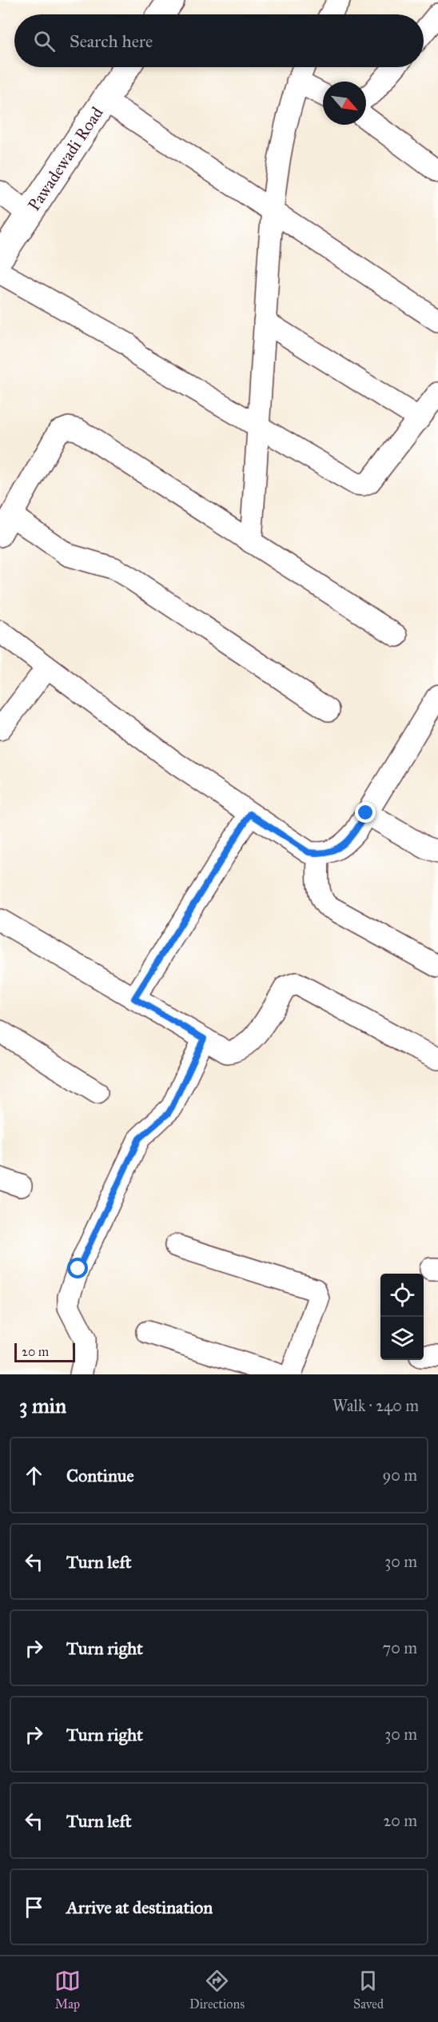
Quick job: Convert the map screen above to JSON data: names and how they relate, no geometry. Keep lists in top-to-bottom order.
{
  "streets": {
    "main road": ["Pawadewadi Road"]
  },
  "scale_bar": "20 m",
  "north": "bottom right",
  "page": {
    "search": "Search here",
    "scale": "20 m",
    "heading": ["3 min", "Walk · 240 m"],
    "list": [
      ["Continue", "90 m"],
      ["Turn left", "30 m"],
      ["Turn right", "70 m"],
      ["Turn right", "30 m"],
      ["Turn left", "20 m"],
      "Arrive at destination"
    ],
    "nav": ["Map", "Directions", "Saved"]
  }
}
